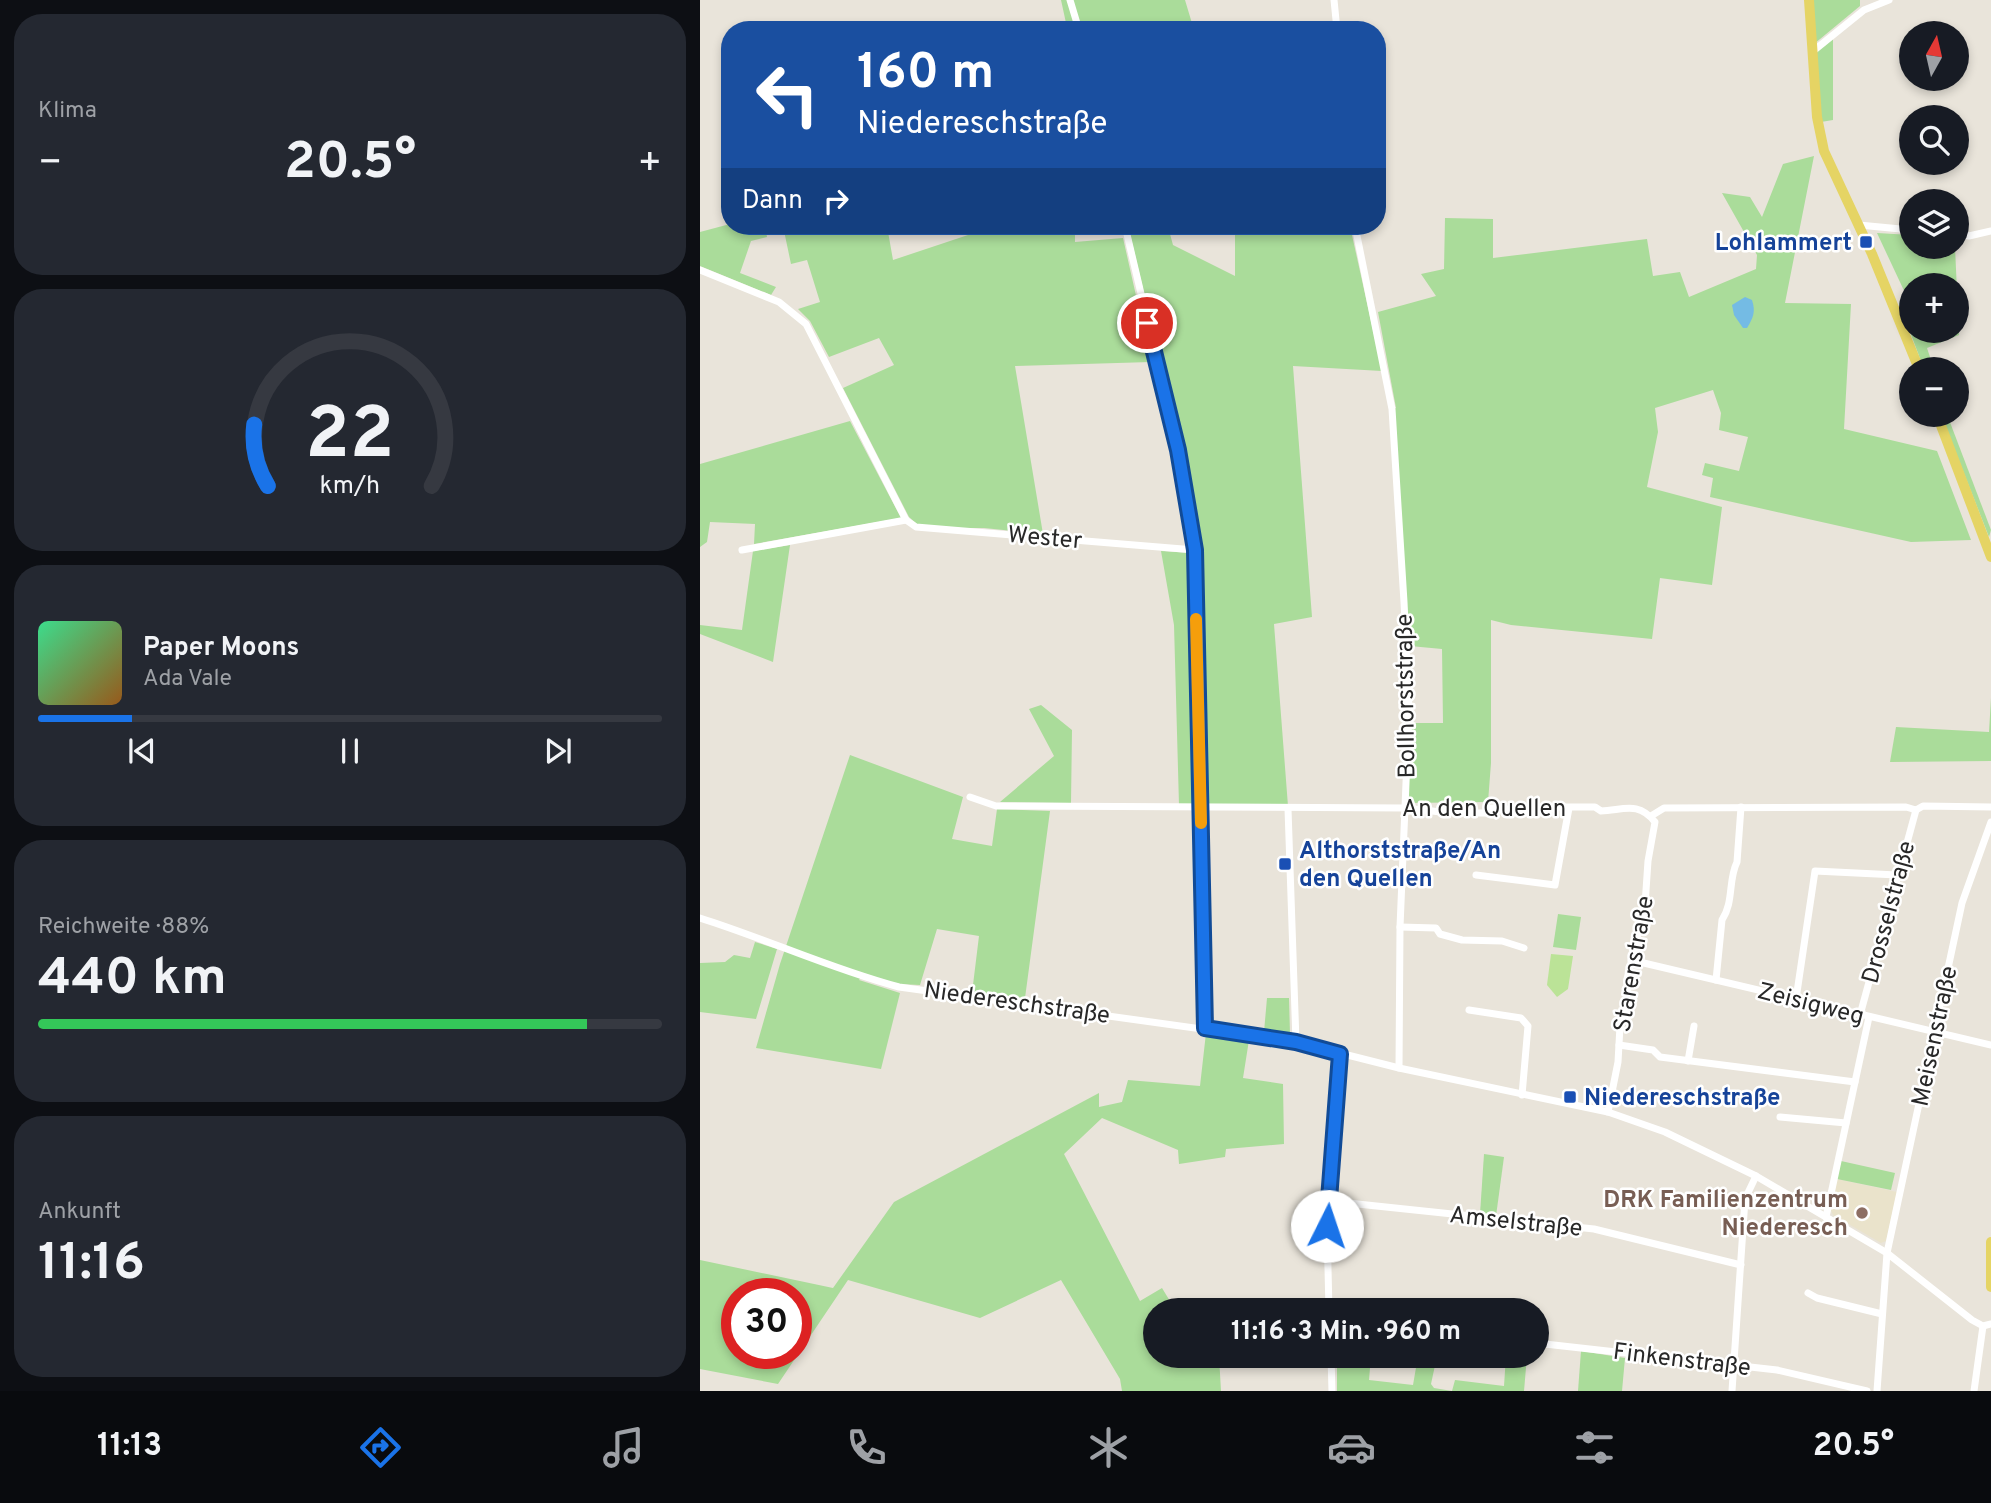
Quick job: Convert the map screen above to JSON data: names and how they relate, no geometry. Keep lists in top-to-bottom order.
{
  "streets": {
    "street": [
      "Wester",
      "Bollhorststraße",
      "An den Quellen",
      "Drosselstraße",
      "Starenstraße",
      "Niedereschstraße",
      "Zeisigweg",
      "Meisenstraße",
      "Amselstraße",
      "Finkenstraße"
    ]
  },
  "crossings": [
    ["Bollhorststraße", "An den Quellen"],
    ["Bollhorststraße", "Niedereschstraße"],
    ["An den Quellen", "Drosselstraße"],
    ["An den Quellen", "Starenstraße"],
    ["Drosselstraße", "Niedereschstraße"],
    ["Drosselstraße", "Zeisigweg"],
    ["Starenstraße", "Niedereschstraße"],
    ["Starenstraße", "Zeisigweg"],
    ["Niedereschstraße", "Meisenstraße"],
    ["Zeisigweg", "Meisenstraße"]
  ],
  "places": {
    "transit": ["Lohlammert", "Althorststraße/An den Quellen", "Niedereschstraße"],
    "other": ["DRK Familienzentrum Niederesch"]
  },
  "north": "top",
  "page": {
    "tile": [
      "Klima",
      ["Reichweite · 88%", "440 km"],
      ["Ankunft", "11:16"]
    ],
    "map_buttons": ["+", "−"],
    "turn": ["160 m", "Niedereschstraße"],
    "heat": ["−", "20.5°", "+"],
    "then": "Dann",
    "song": ["Paper Moons", "Ada Vale"],
    "limit": "30",
    "trip": "11:16 · 3 Min. · 960 m",
    "tabs": ["11:13", "20.5°"],
    "gauge": ["22", "km/h"]
  }
}
